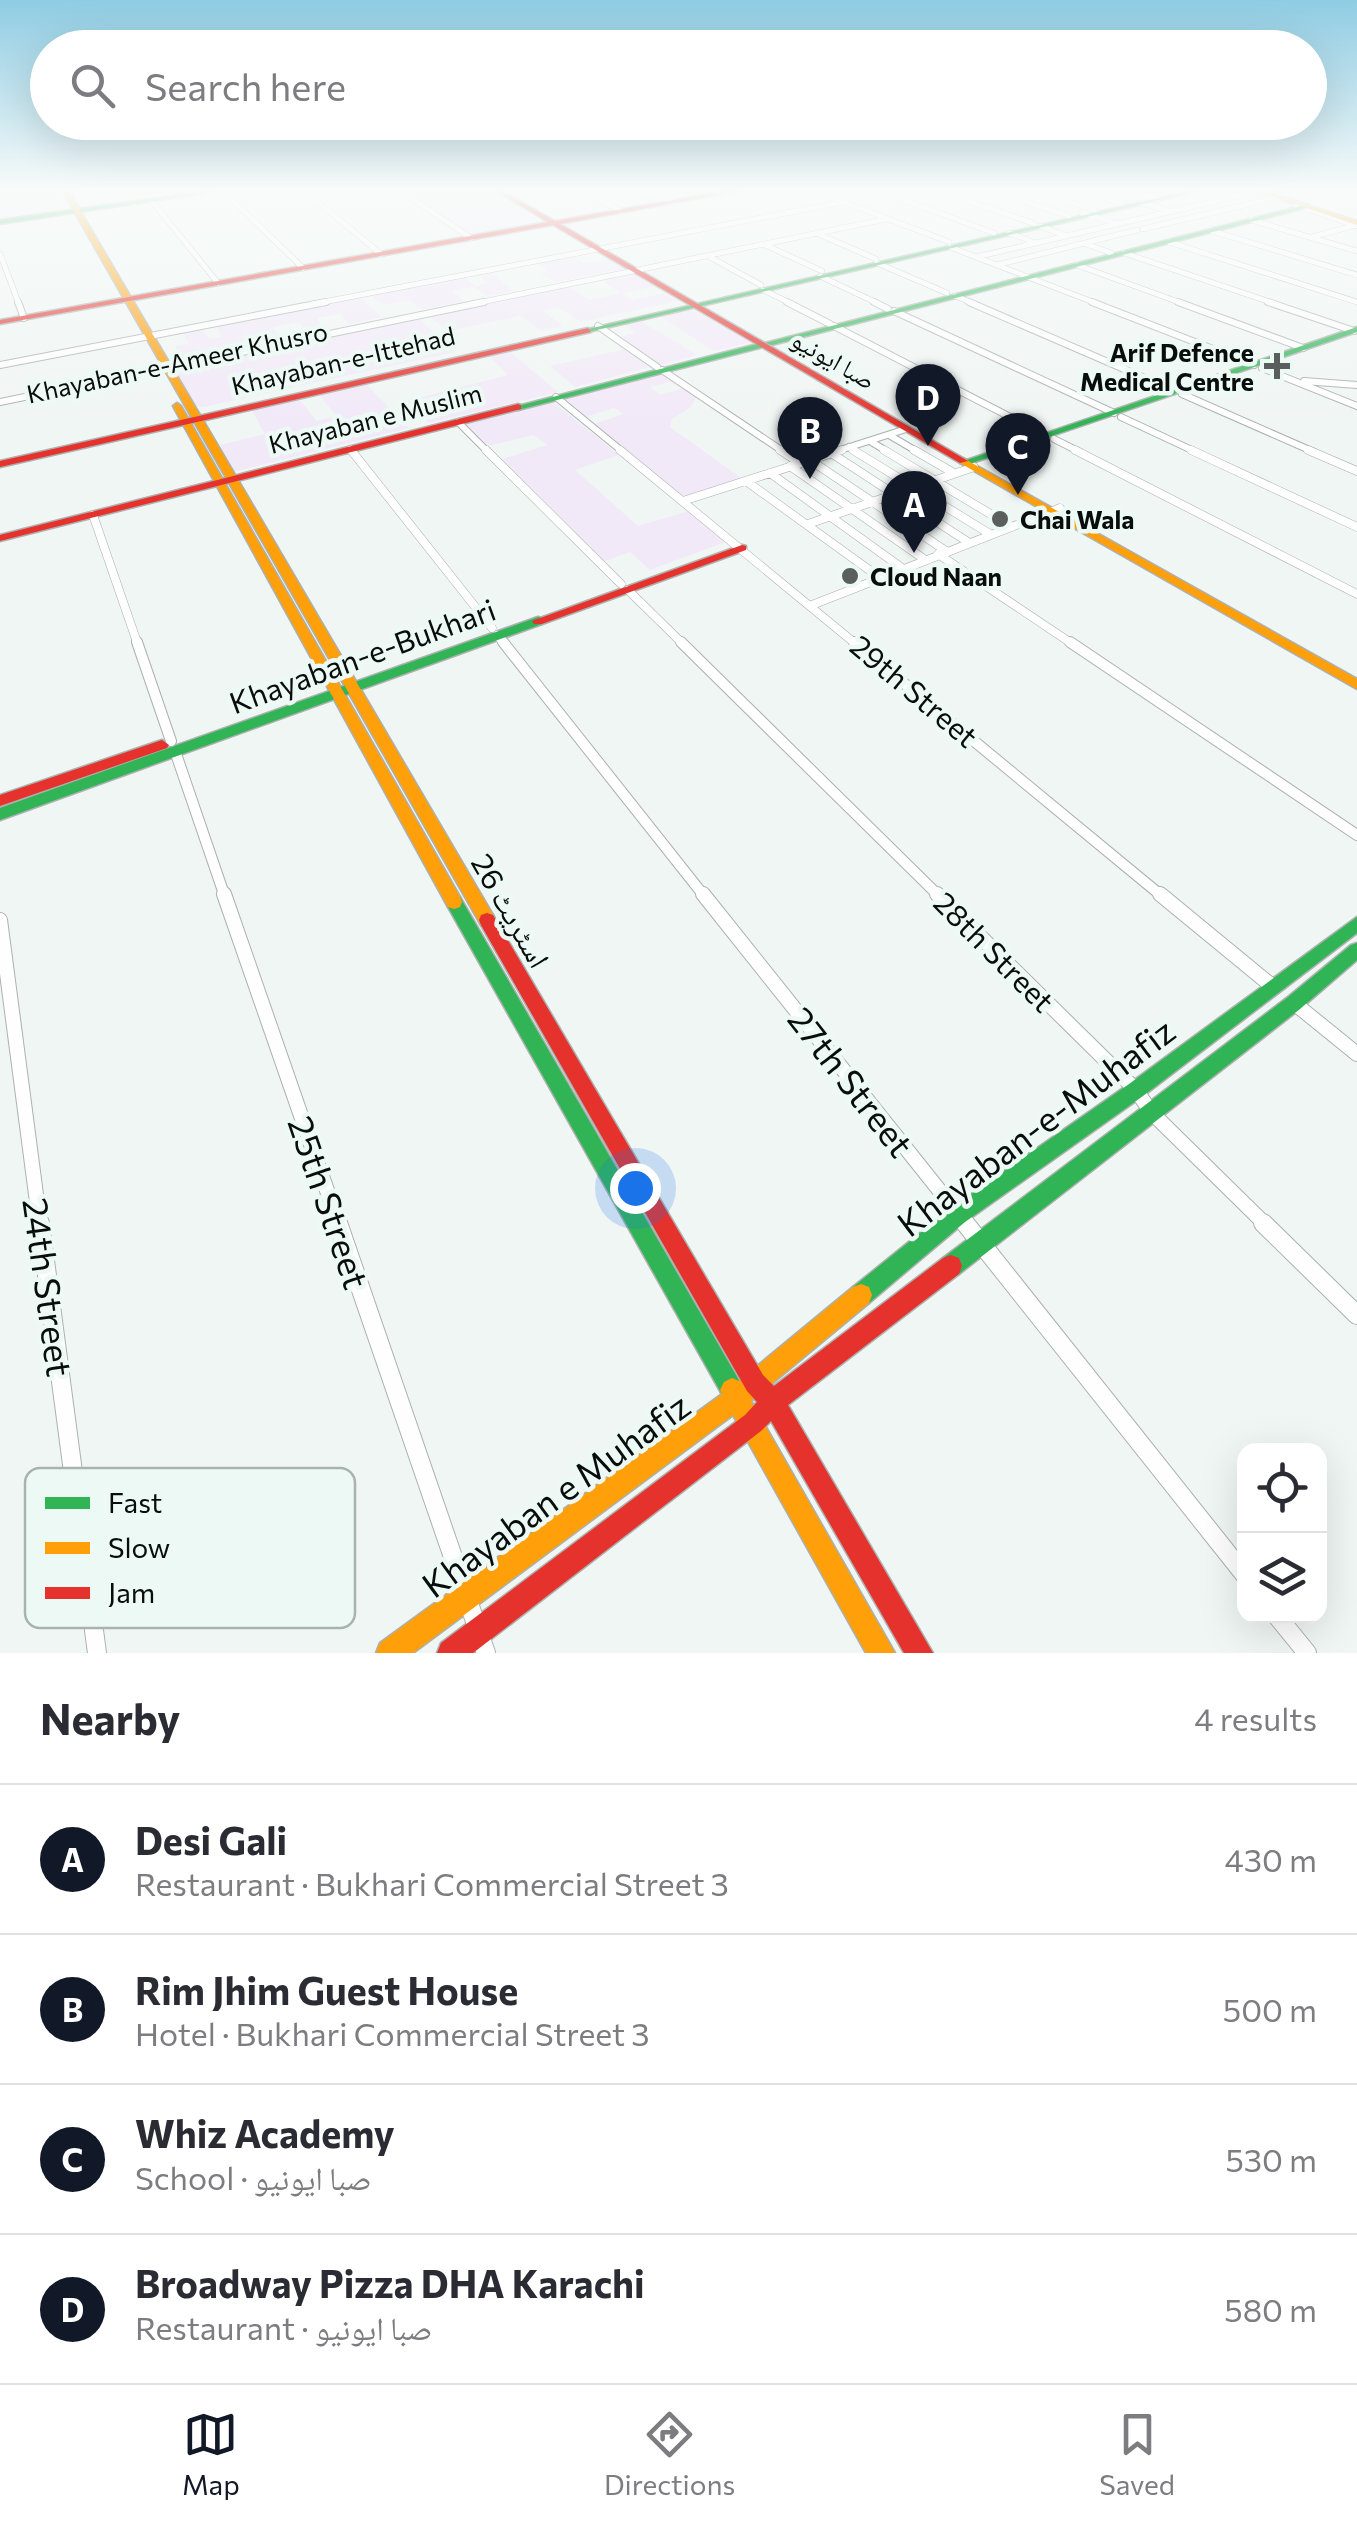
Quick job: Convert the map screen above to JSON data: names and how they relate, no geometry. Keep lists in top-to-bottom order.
{
  "streets": {
    "main road": [
      "صبا ایونیو",
      "Khayaban-e-Ittehad",
      "Khayaban e Muslim",
      "Khayaban-e-Bukhari",
      "اسٹریٹ 26",
      "Khayaban-e-Muhafiz",
      "Khayaban e Muhafiz"
    ],
    "street": [
      "Khayaban-e-Ameer Khusro",
      "29th Street",
      "28th Street",
      "27th Street",
      "25th Street",
      "24th Street"
    ]
  },
  "crossings": [
    ["صبا ایونیو", "Khayaban-e-Ittehad"],
    ["صبا ایونیو", "Khayaban-e-Ameer Khusro"],
    ["صبا ایونیو", "Khayaban e Muslim"],
    ["Khayaban-e-Ittehad", "اسٹریٹ 26"],
    ["Khayaban-e-Ameer Khusro", "اسٹریٹ 26"],
    ["Khayaban e Muslim", "29th Street"],
    ["Khayaban e Muslim", "اسٹریٹ 26"],
    ["Khayaban e Muslim", "28th Street"],
    ["Khayaban e Muslim", "27th Street"],
    ["Khayaban e Muslim", "25th Street"],
    ["Khayaban-e-Bukhari", "29th Street"],
    ["Khayaban-e-Bukhari", "اسٹریٹ 26"],
    ["Khayaban-e-Bukhari", "28th Street"],
    ["Khayaban-e-Bukhari", "27th Street"],
    ["Khayaban-e-Bukhari", "25th Street"],
    ["29th Street", "Khayaban-e-Muhafiz"],
    ["اسٹریٹ 26", "Khayaban-e-Muhafiz"],
    ["اسٹریٹ 26", "Khayaban e Muhafiz"],
    ["28th Street", "Khayaban-e-Muhafiz"],
    ["27th Street", "Khayaban-e-Muhafiz"],
    ["Khayaban-e-Muhafiz", "Khayaban e Muhafiz"],
    ["25th Street", "Khayaban e Muhafiz"]
  ],
  "places": {
    "health": ["Arif Defence Medical Centre"],
    "other": ["Chai Wala", "Cloud Naan"]
  },
  "legend": ["Fast", "Slow", "Jam"],
  "page": {
    "search": "Search here",
    "pins": [
      "D",
      "B",
      "C",
      "A"
    ],
    "heading": ["Nearby", "4 results"],
    "list": [
      {
        "mark": "A",
        "name": "Desi Gali",
        "note": "Restaurant · Bukhari Commercial Street 3",
        "value": "430 m"
      },
      {
        "mark": "B",
        "name": "Rim Jhim Guest House",
        "note": "Hotel · Bukhari Commercial Street 3",
        "value": "500 m"
      },
      {
        "mark": "C",
        "name": "Whiz Academy",
        "note": "School · صبا ایونیو",
        "value": "530 m"
      },
      {
        "mark": "D",
        "name": "Broadway Pizza DHA Karachi",
        "note": "Restaurant · صبا ایونیو",
        "value": "580 m"
      }
    ],
    "nav": ["Map", "Directions", "Saved"]
  }
}
